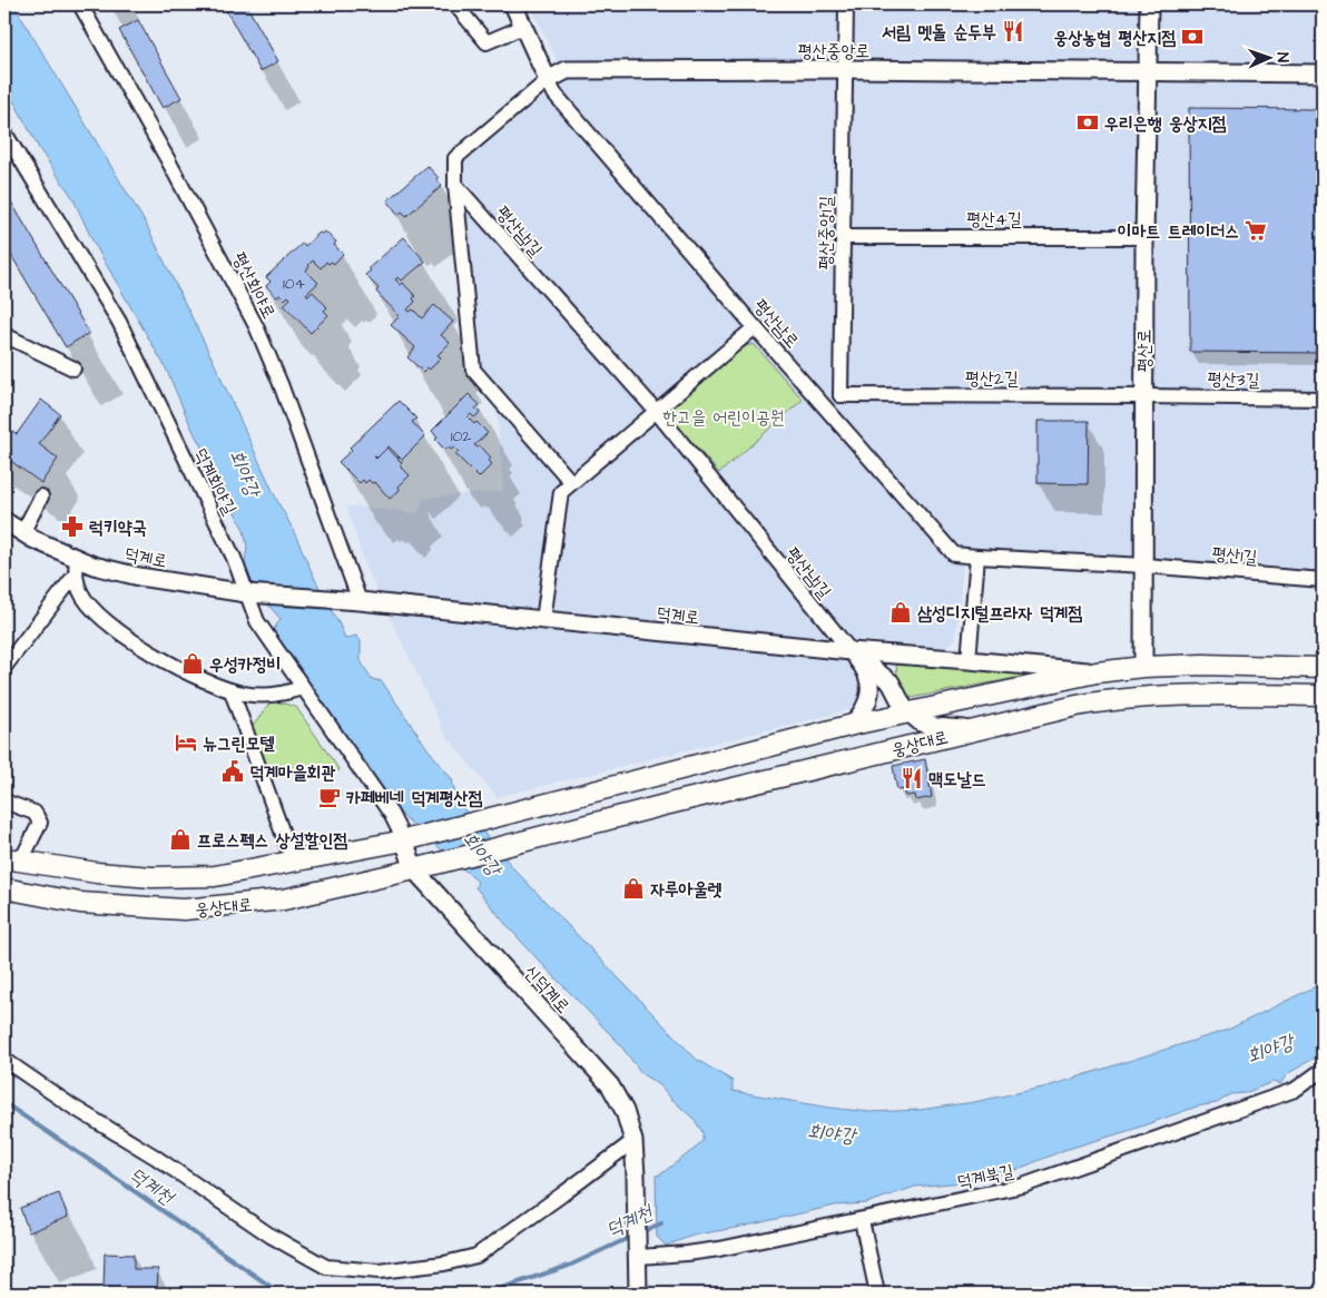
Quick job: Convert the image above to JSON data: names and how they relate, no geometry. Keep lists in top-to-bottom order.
{
  "streets": {
    "main road": ["평산로", "웅상대로"],
    "street": [
      "평산중앙로",
      "평산4길",
      "평산남1길",
      "평산중앙1길",
      "평산회야로",
      "평산남로",
      "평산2길",
      "평산3길",
      "덕계회야길",
      "평산1길",
      "덕계로",
      "신덕계로",
      "덕계북길"
    ]
  },
  "crossings": [
    ["평산중앙로", "평산중앙1길"],
    ["평산중앙로", "평산남로"],
    ["평산중앙로", "평산로"],
    ["평산4길", "평산중앙1길"],
    ["평산4길", "평산로"],
    ["평산남1길", "덕계로"],
    ["평산중앙1길", "평산2길"],
    ["평산회야로", "덕계로"],
    ["평산남로", "평산1길"],
    ["평산로", "평산2길"],
    ["평산로", "평산3길"],
    ["평산로", "평산1길"],
    ["평산로", "웅상대로"],
    ["평산2길", "평산3길"],
    ["덕계회야길", "덕계로"],
    ["덕계회야길", "신덕계로"],
    ["웅상대로", "신덕계로"],
    ["신덕계로", "덕계북길"]
  ],
  "water": ["회야강", "덕계천"],
  "parks": ["한고을 어린이공원"],
  "places": {
    "restaurant": ["서림 멧돌 순두부", "맥도날드"],
    "bank": ["웅상농협 평산지점", "우리은행 웅상지점"],
    "supermarket": ["이마트 트레이더스"],
    "pharmacy": ["럭키약국"],
    "shop": [
      "삼성디지털프라자 덕계점",
      "우성카정비",
      "프로스펙스 상설할인점",
      "자루아울렛"
    ],
    "hotel": ["뉴그린모텔"],
    "public building": ["덕계마을회관"],
    "cafe": ["카페베네 덕계평산점"]
  },
  "house_numbers": ["104", "102"],
  "north": "right"
}
